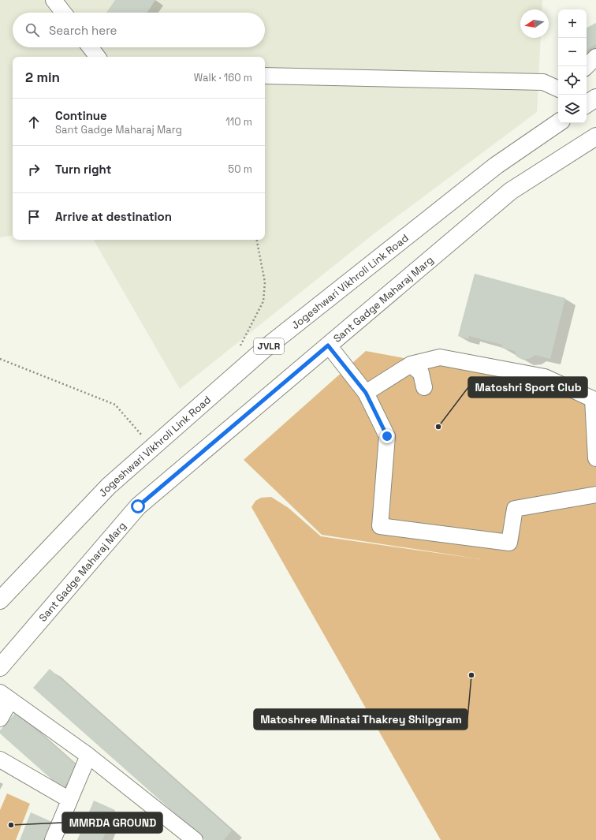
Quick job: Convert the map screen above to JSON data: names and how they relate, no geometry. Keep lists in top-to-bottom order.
{
  "streets": {
    "main road": ["Jogeshwari Vikhroli Link Road", "Sant Gadge Maharaj Marg", "JVLR"]
  },
  "places": ["Matoshri Sport Club", "Matoshree Minatai Thakrey Shilpgram", "MMRDA GROUND"],
  "north": "left",
  "page": {
    "map_buttons": ["+", "−"],
    "search": "Search here",
    "heading": ["2 min", "Walk · 160 m"],
    "list": [
      ["Continue", "Sant Gadge Maharaj Marg", "110 m"],
      ["Turn right", "50 m"],
      "Arrive at destination"
    ]
  }
}
